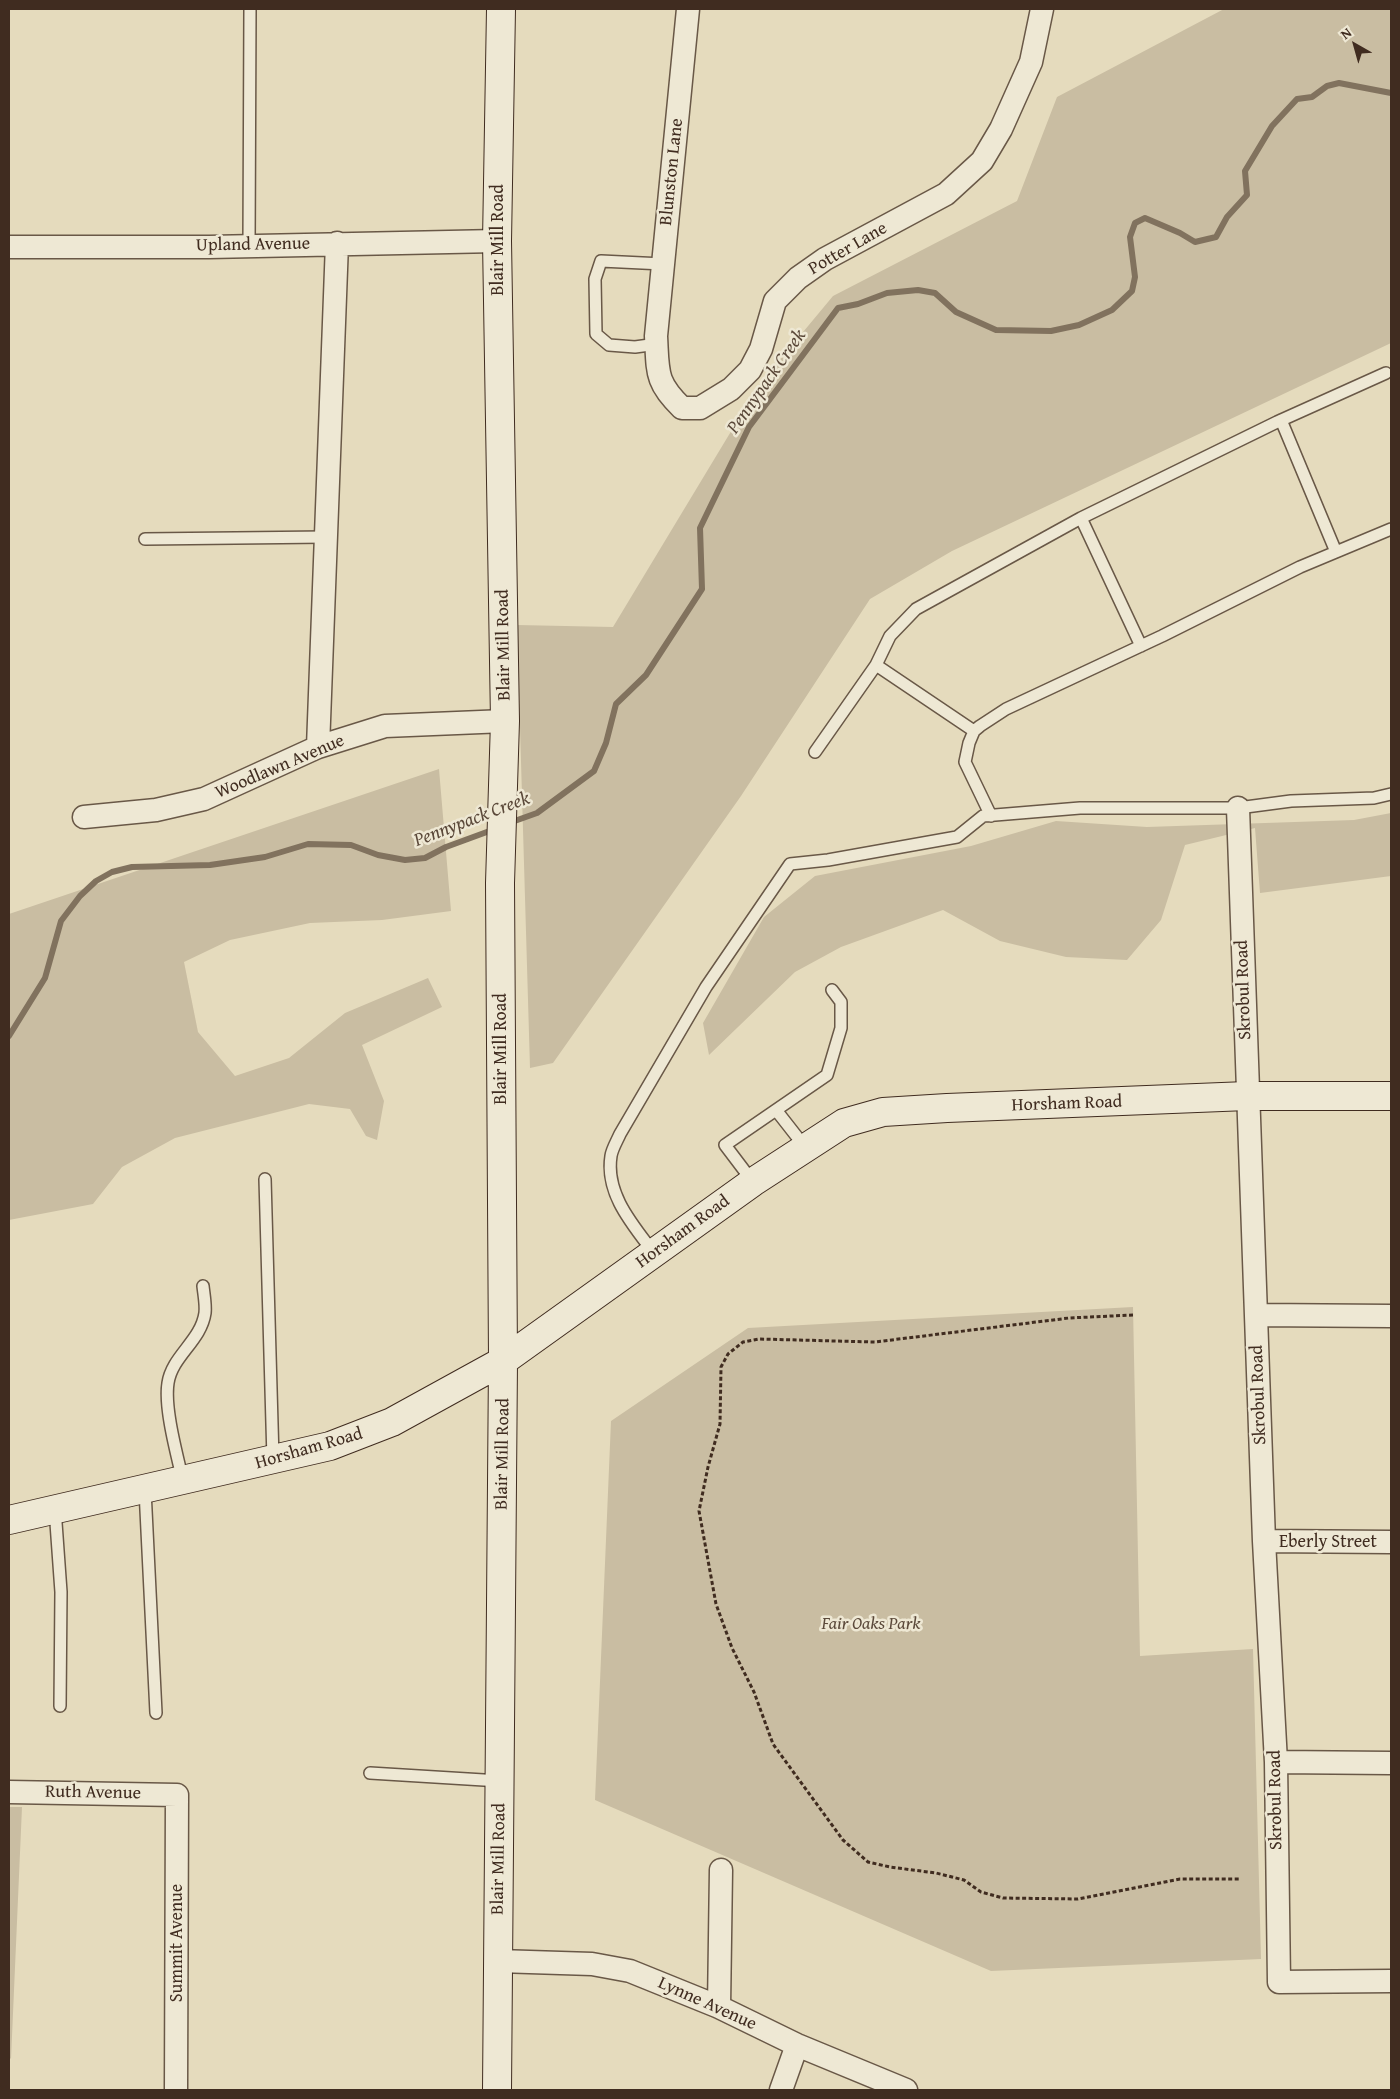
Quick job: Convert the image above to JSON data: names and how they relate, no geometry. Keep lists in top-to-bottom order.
{
  "streets": {
    "main road": ["Blair Mill Road", "Horsham Road"],
    "street": [
      "Blunston Lane",
      "Upland Avenue",
      "Potter Lane",
      "Woodlawn Avenue",
      "Skrobul Road",
      "Eberly Street",
      "Ruth Avenue",
      "Summit Avenue",
      "Lynne Avenue"
    ]
  },
  "crossings": [
    ["Blunston Lane", "Potter Lane"],
    ["Blair Mill Road", "Upland Avenue"],
    ["Blair Mill Road", "Woodlawn Avenue"],
    ["Blair Mill Road", "Horsham Road"],
    ["Blair Mill Road", "Lynne Avenue"],
    ["Skrobul Road", "Horsham Road"],
    ["Skrobul Road", "Eberly Street"],
    ["Ruth Avenue", "Summit Avenue"]
  ],
  "water": ["Pennypack Creek"],
  "parks": ["Fair Oaks Park"],
  "north": "top left"
}
